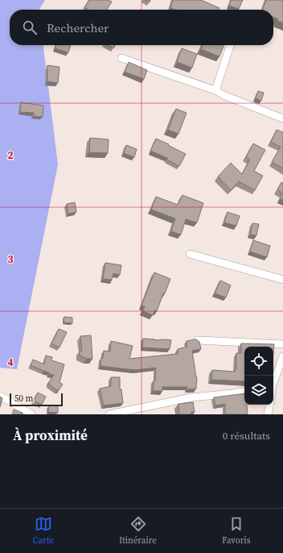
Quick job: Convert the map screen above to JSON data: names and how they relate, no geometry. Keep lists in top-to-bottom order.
{
  "scale_bar": "50 m",
  "page": {
    "search": "Rechercher",
    "scale": "50 m",
    "heading": ["À proximité", "0 résultats"],
    "nav": ["Carte", "Itinéraire", "Favoris"]
  },
  "grid": {
    "rows": ["2", "3", "4"]
  }
}
